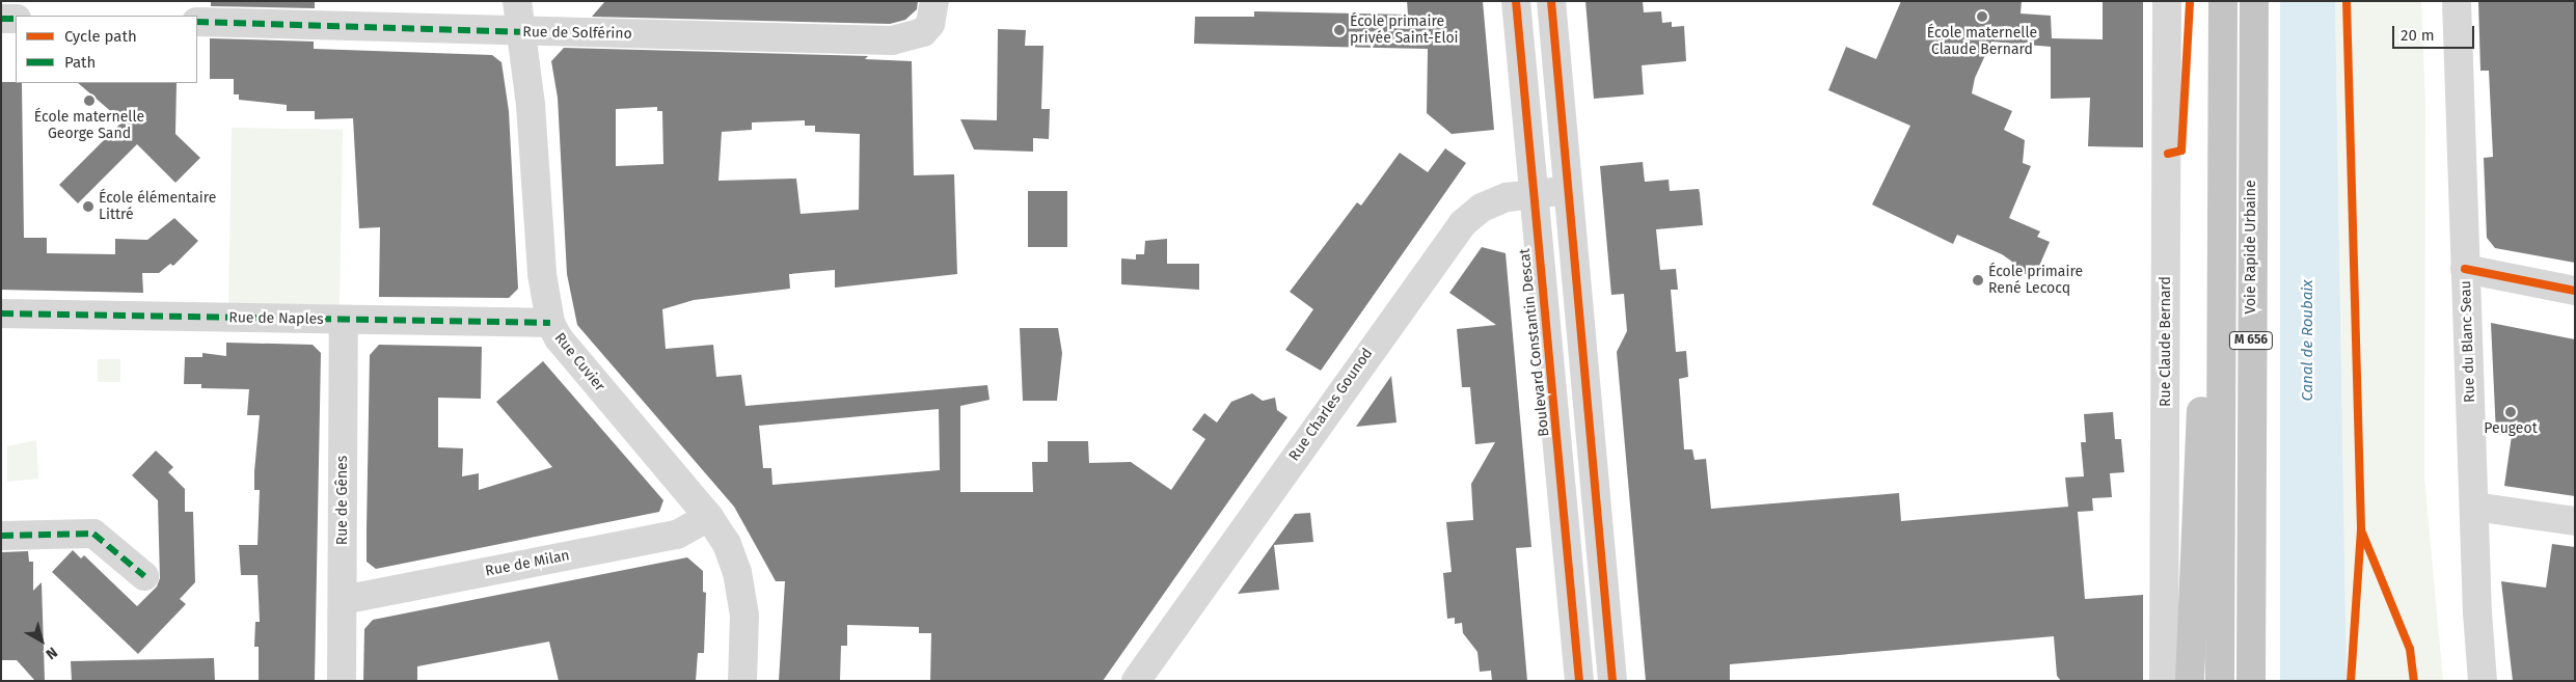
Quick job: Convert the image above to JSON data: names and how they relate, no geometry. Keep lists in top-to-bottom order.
{
  "streets": {
    "highway": ["Voie Rapide Urbaine", "M 656"],
    "street": [
      "Rue de Solférino",
      "Rue de Naples",
      "Rue Claude Bernard",
      "Rue du Blanc Seau",
      "Boulevard Constantin Descat",
      "Rue Cuvier",
      "Rue Charles Gounod",
      "Rue de Gênes",
      "Rue de Milan"
    ]
  },
  "crossings": [
    ["Rue de Solférino", "Rue Cuvier"],
    ["Rue de Naples", "Rue Cuvier"],
    ["Rue de Naples", "Rue de Gênes"],
    ["Boulevard Constantin Descat", "Rue Charles Gounod"],
    ["Rue Cuvier", "Rue de Milan"],
    ["Rue de Gênes", "Rue de Milan"]
  ],
  "water": ["Canal de Roubaix"],
  "places": [
    "École maternelle Claude Bernard",
    "École primaire privée Saint-Eloi",
    "École maternelle George Sand",
    "École élémentaire Littré",
    "École primaire René Lecocq",
    "Peugeot"
  ],
  "legend": ["Cycle path", "Path"],
  "scale_bar": "20 m",
  "north": "bottom right"
}
